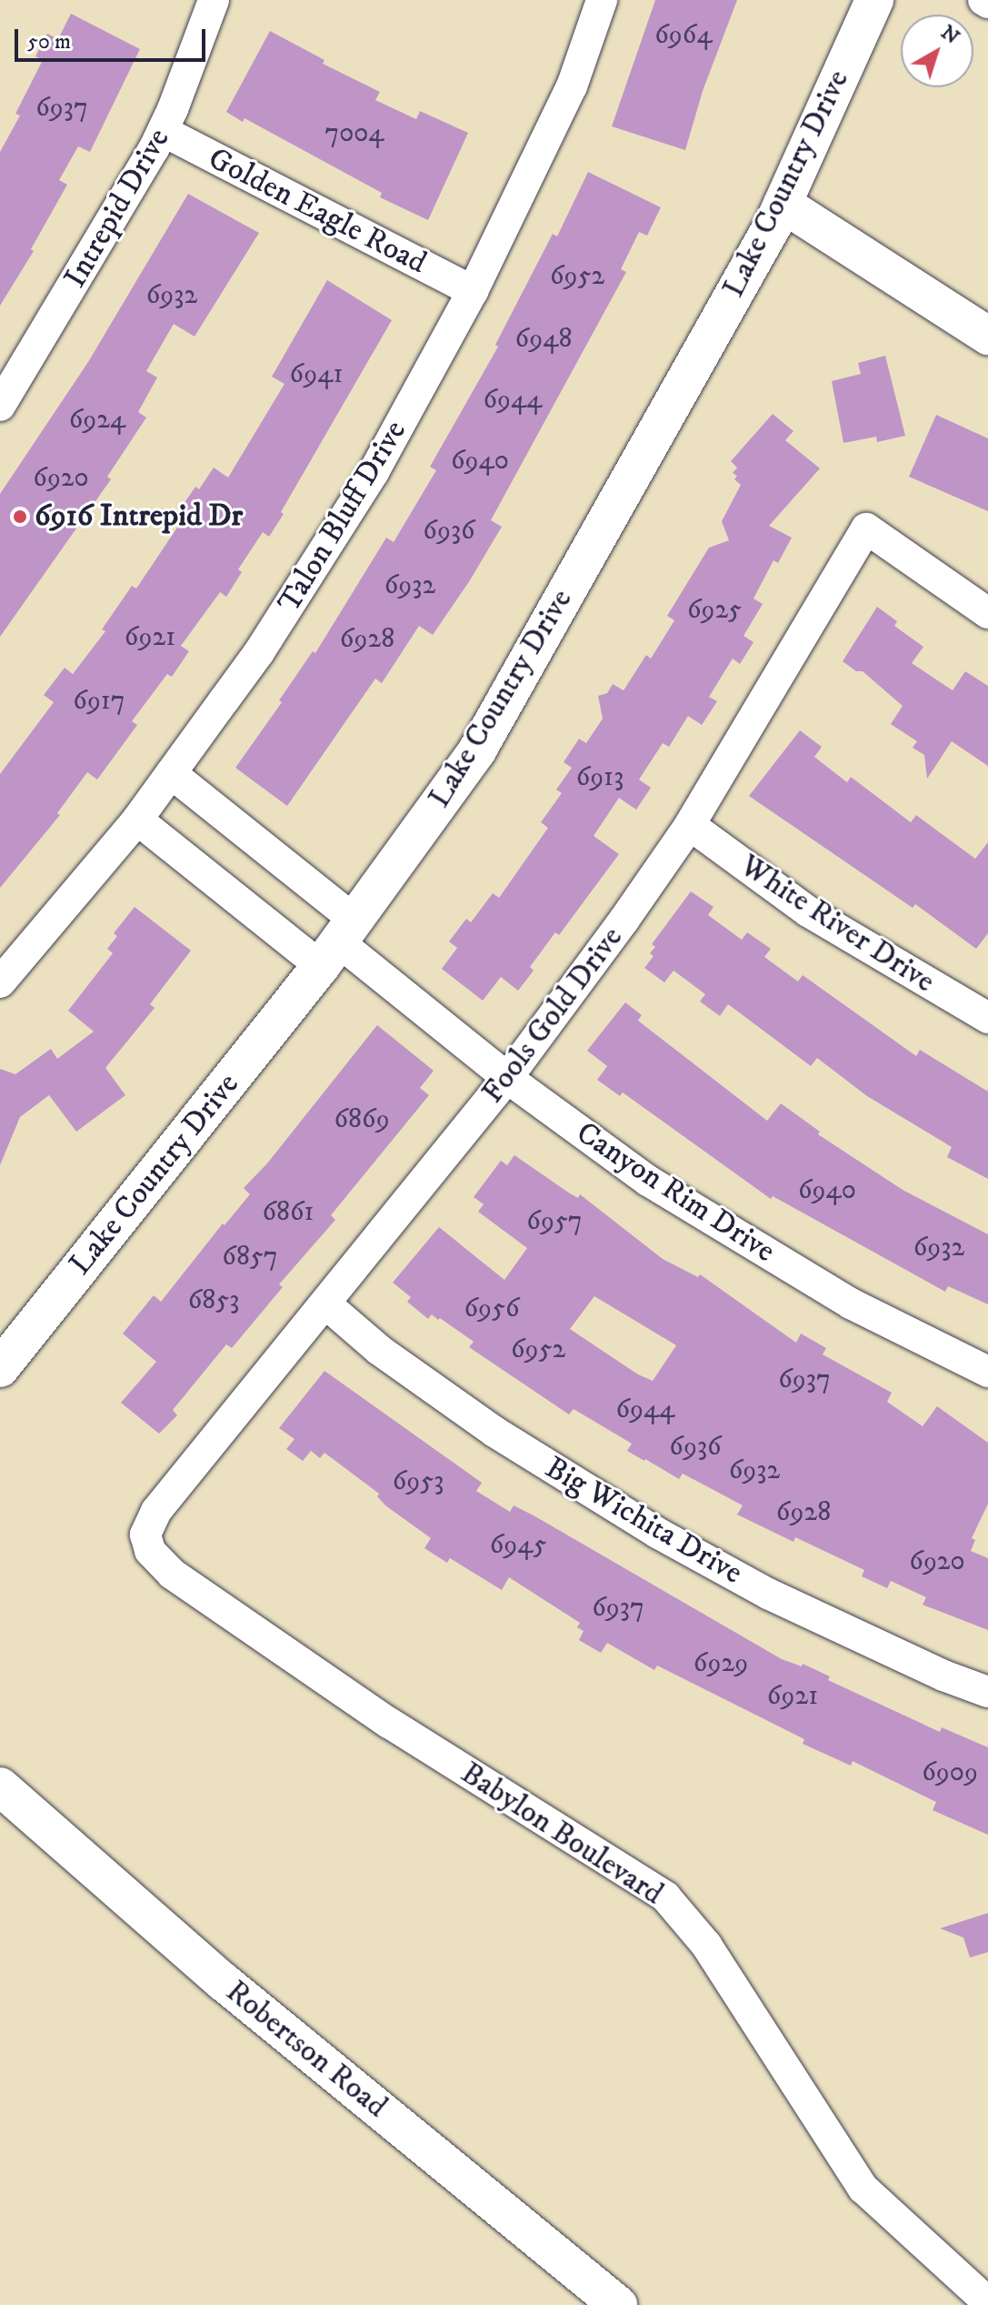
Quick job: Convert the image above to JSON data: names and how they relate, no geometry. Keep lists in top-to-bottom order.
{
  "streets": {
    "street": [
      "Lake Country Drive",
      "Intrepid Drive",
      "Golden Eagle Road",
      "Talon Bluff Drive",
      "White River Drive",
      "Fools Gold Drive",
      "Canyon Rim Drive",
      "Big Wichita Drive",
      "Babylon Boulevard",
      "Robertson Road"
    ]
  },
  "crossings": [
    ["Lake Country Drive", "Canyon Rim Drive"],
    ["Intrepid Drive", "Golden Eagle Road"],
    ["Golden Eagle Road", "Talon Bluff Drive"],
    ["White River Drive", "Fools Gold Drive"],
    ["Fools Gold Drive", "Canyon Rim Drive"],
    ["Fools Gold Drive", "Big Wichita Drive"],
    ["Fools Gold Drive", "Babylon Boulevard"]
  ],
  "places": ["6916 Intrepid Dr"],
  "house_numbers": [
    "6964",
    "6937",
    "7004",
    "6952",
    "6932",
    "6948",
    "6941",
    "6944",
    "6924",
    "6940",
    "6920",
    "6936",
    "6932",
    "6925",
    "6921",
    "6928",
    "6917",
    "6913",
    "6869",
    "6940",
    "6861",
    "6957",
    "6932",
    "6857",
    "6853",
    "6956",
    "6952",
    "6937",
    "6944",
    "6936",
    "6932",
    "6953",
    "6928",
    "6945",
    "6920",
    "6937",
    "6929",
    "6921",
    "6909"
  ],
  "scale_bar": "50 m",
  "north": "top right"
}
